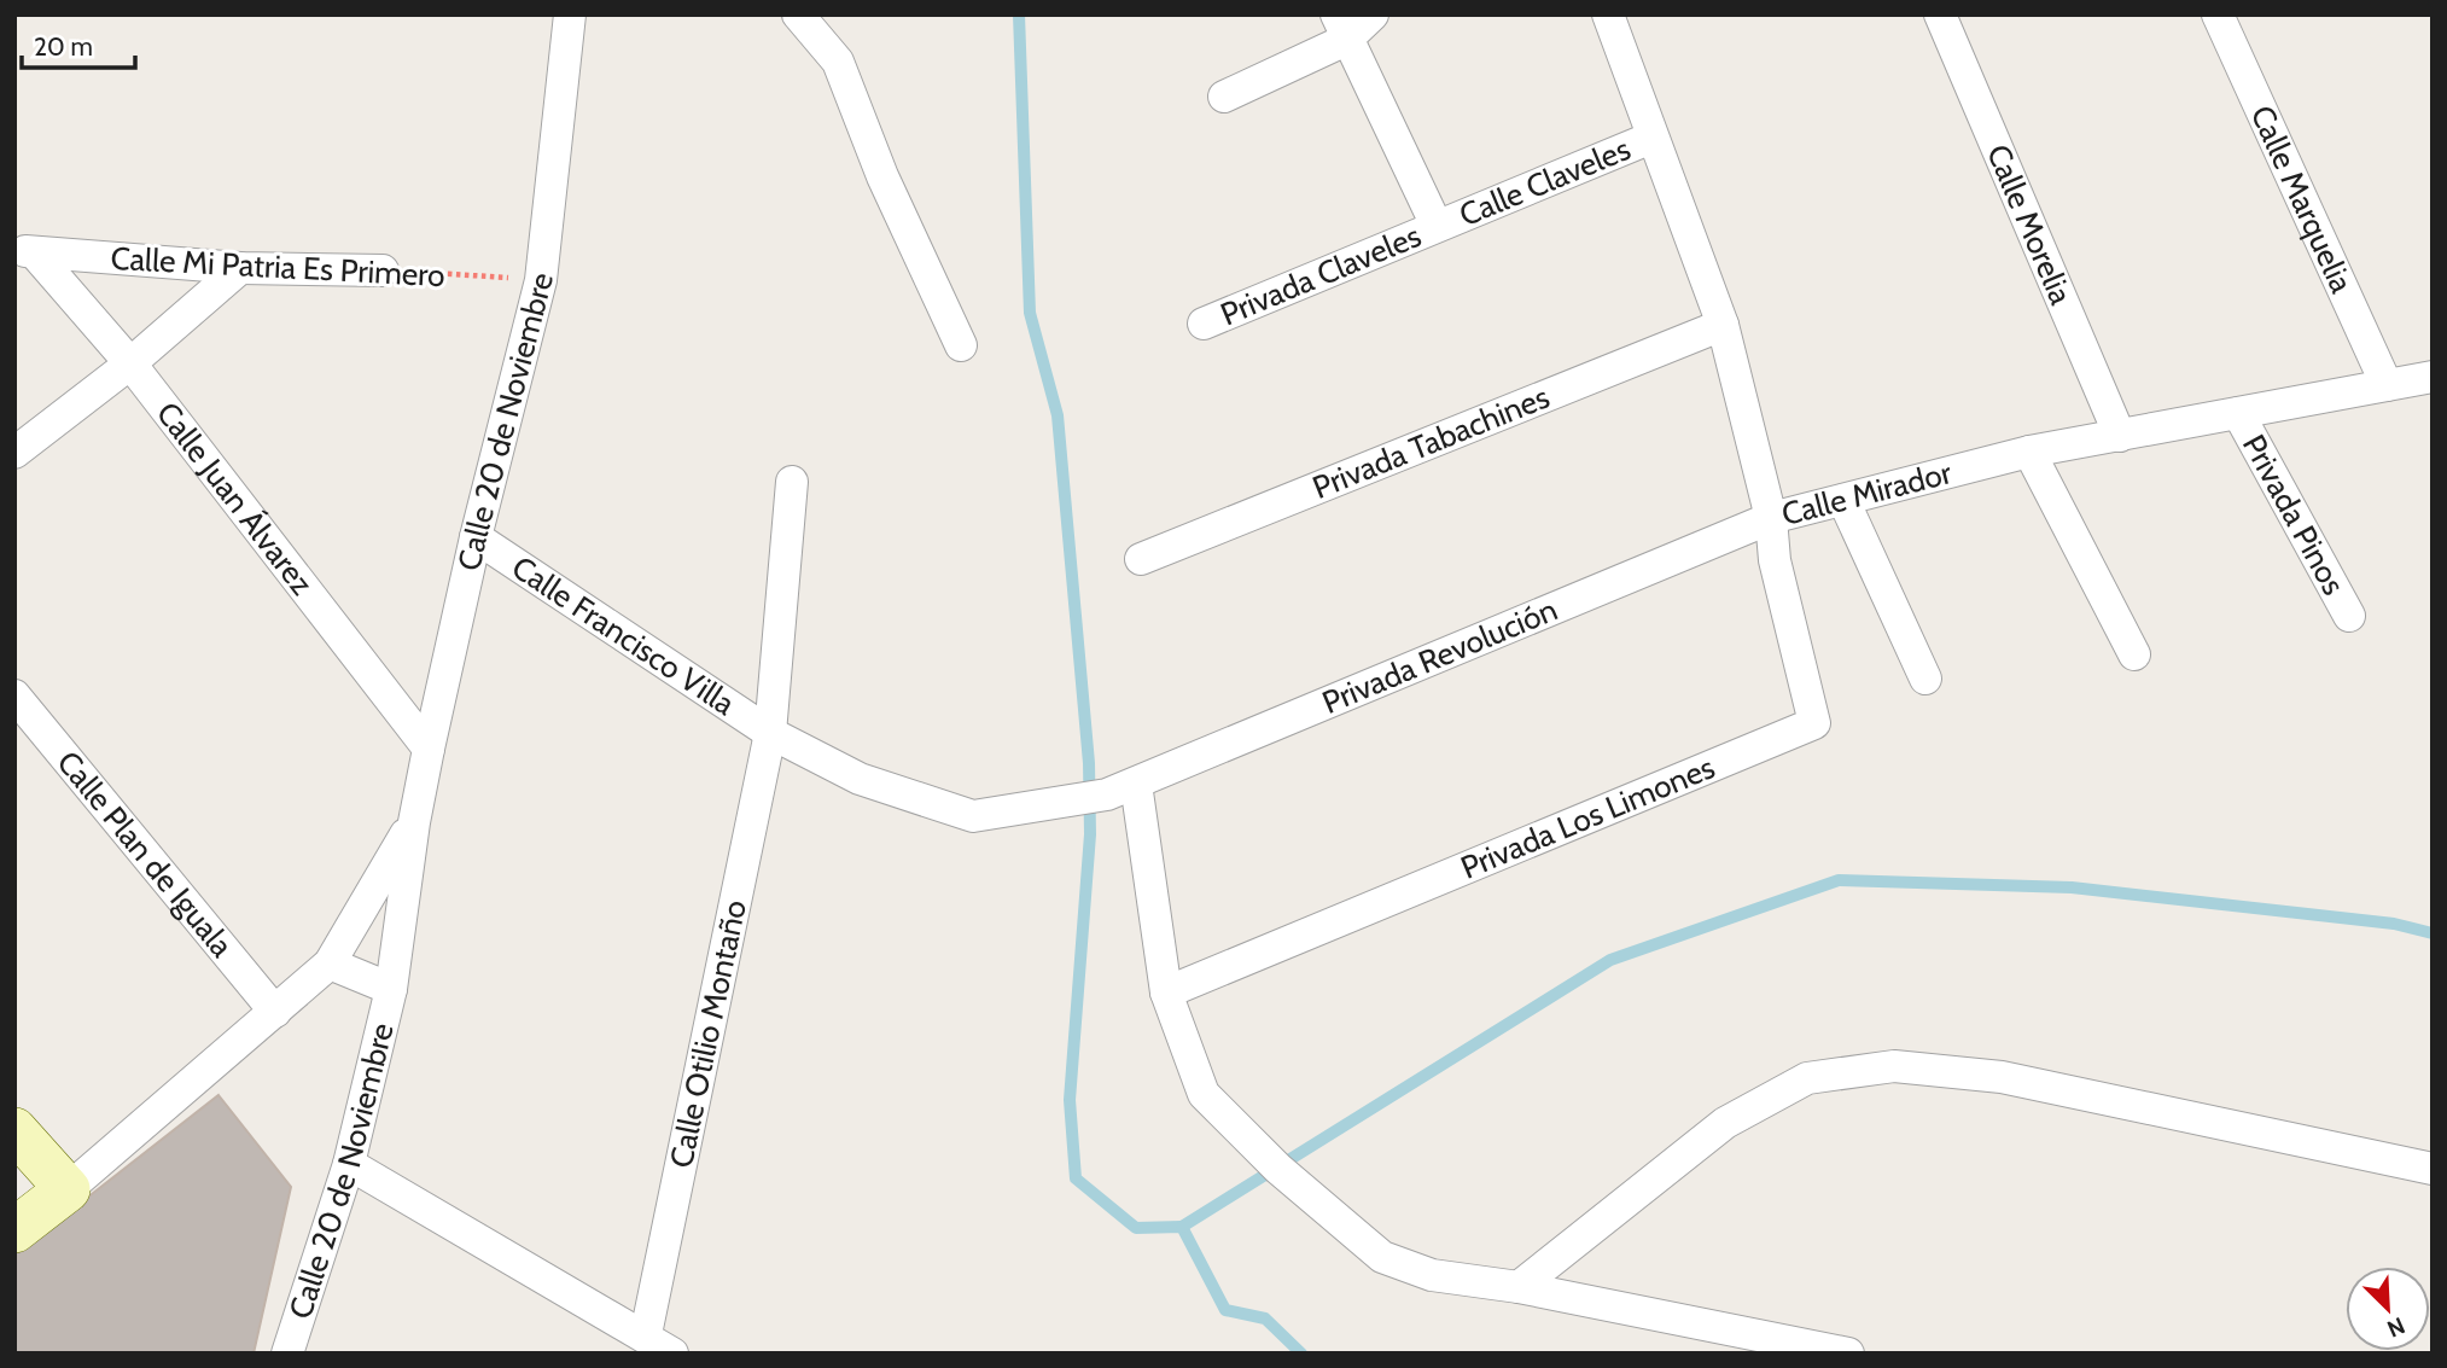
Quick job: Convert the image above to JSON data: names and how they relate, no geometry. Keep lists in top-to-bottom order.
{
  "streets": {
    "street": [
      "Calle Claveles",
      "Calle Marquelia",
      "Calle Morelia",
      "Calle Mi Patria Es Primero",
      "Privada Claveles",
      "Calle 20 de Noviembre",
      "Privada Tabachines",
      "Calle Mirador",
      "Calle Juan Álvarez",
      "Privada Pinos",
      "Calle Francisco Villa",
      "Privada Revolución",
      "Privada Los Limones",
      "Calle Plan de Iguala",
      "Calle Otilio Montaño"
    ]
  },
  "crossings": [
    ["Calle Claveles", "Privada Claveles"],
    ["Calle Claveles", "Calle Mirador"],
    ["Calle Marquelia", "Calle Mirador"],
    ["Calle Morelia", "Calle Mirador"],
    ["Calle Mi Patria Es Primero", "Calle 20 de Noviembre"],
    ["Calle Mi Patria Es Primero", "Calle Juan Álvarez"],
    ["Calle 20 de Noviembre", "Calle Juan Álvarez"],
    ["Calle 20 de Noviembre", "Calle Francisco Villa"],
    ["Privada Tabachines", "Calle Mirador"],
    ["Calle Mirador", "Privada Pinos"],
    ["Calle Mirador", "Privada Revolución"],
    ["Calle Mirador", "Privada Los Limones"],
    ["Calle Francisco Villa", "Privada Revolución"],
    ["Calle Francisco Villa", "Calle Otilio Montaño"],
    ["Privada Revolución", "Privada Los Limones"]
  ],
  "scale_bar": "20 m",
  "north": "bottom right"
}
